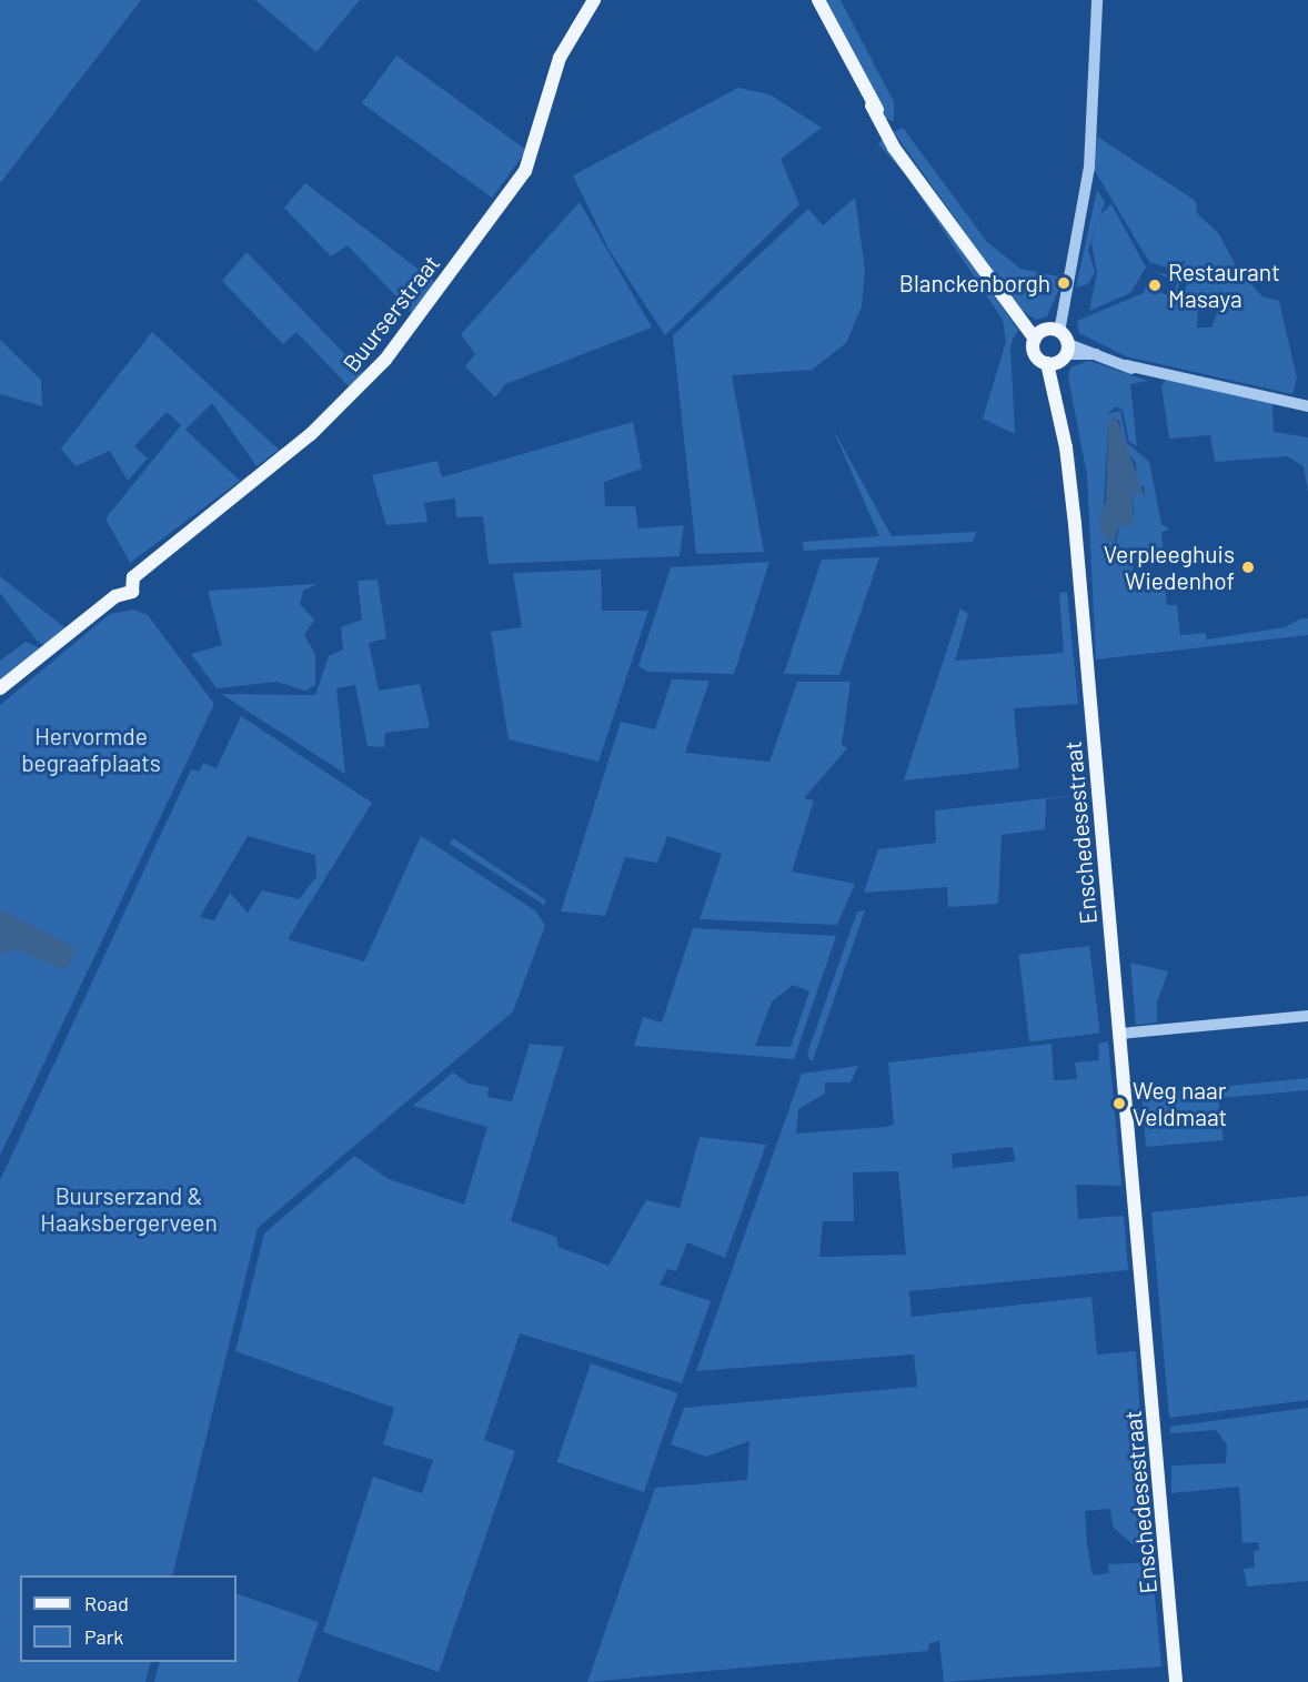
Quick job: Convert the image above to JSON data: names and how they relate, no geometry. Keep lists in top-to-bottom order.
{
  "streets": {
    "main road": ["Buurserstraat", "Enschedesestraat"]
  },
  "parks": ["Hervormde begraafplaats", "Buurserzand & Haaksbergerveen"],
  "places": [
    "Blanckenborgh",
    "Restaurant Masaya",
    "Verpleeghuis Wiedenhof",
    "Weg naar Veldmaat"
  ],
  "legend": ["Road", "Park"]
}
